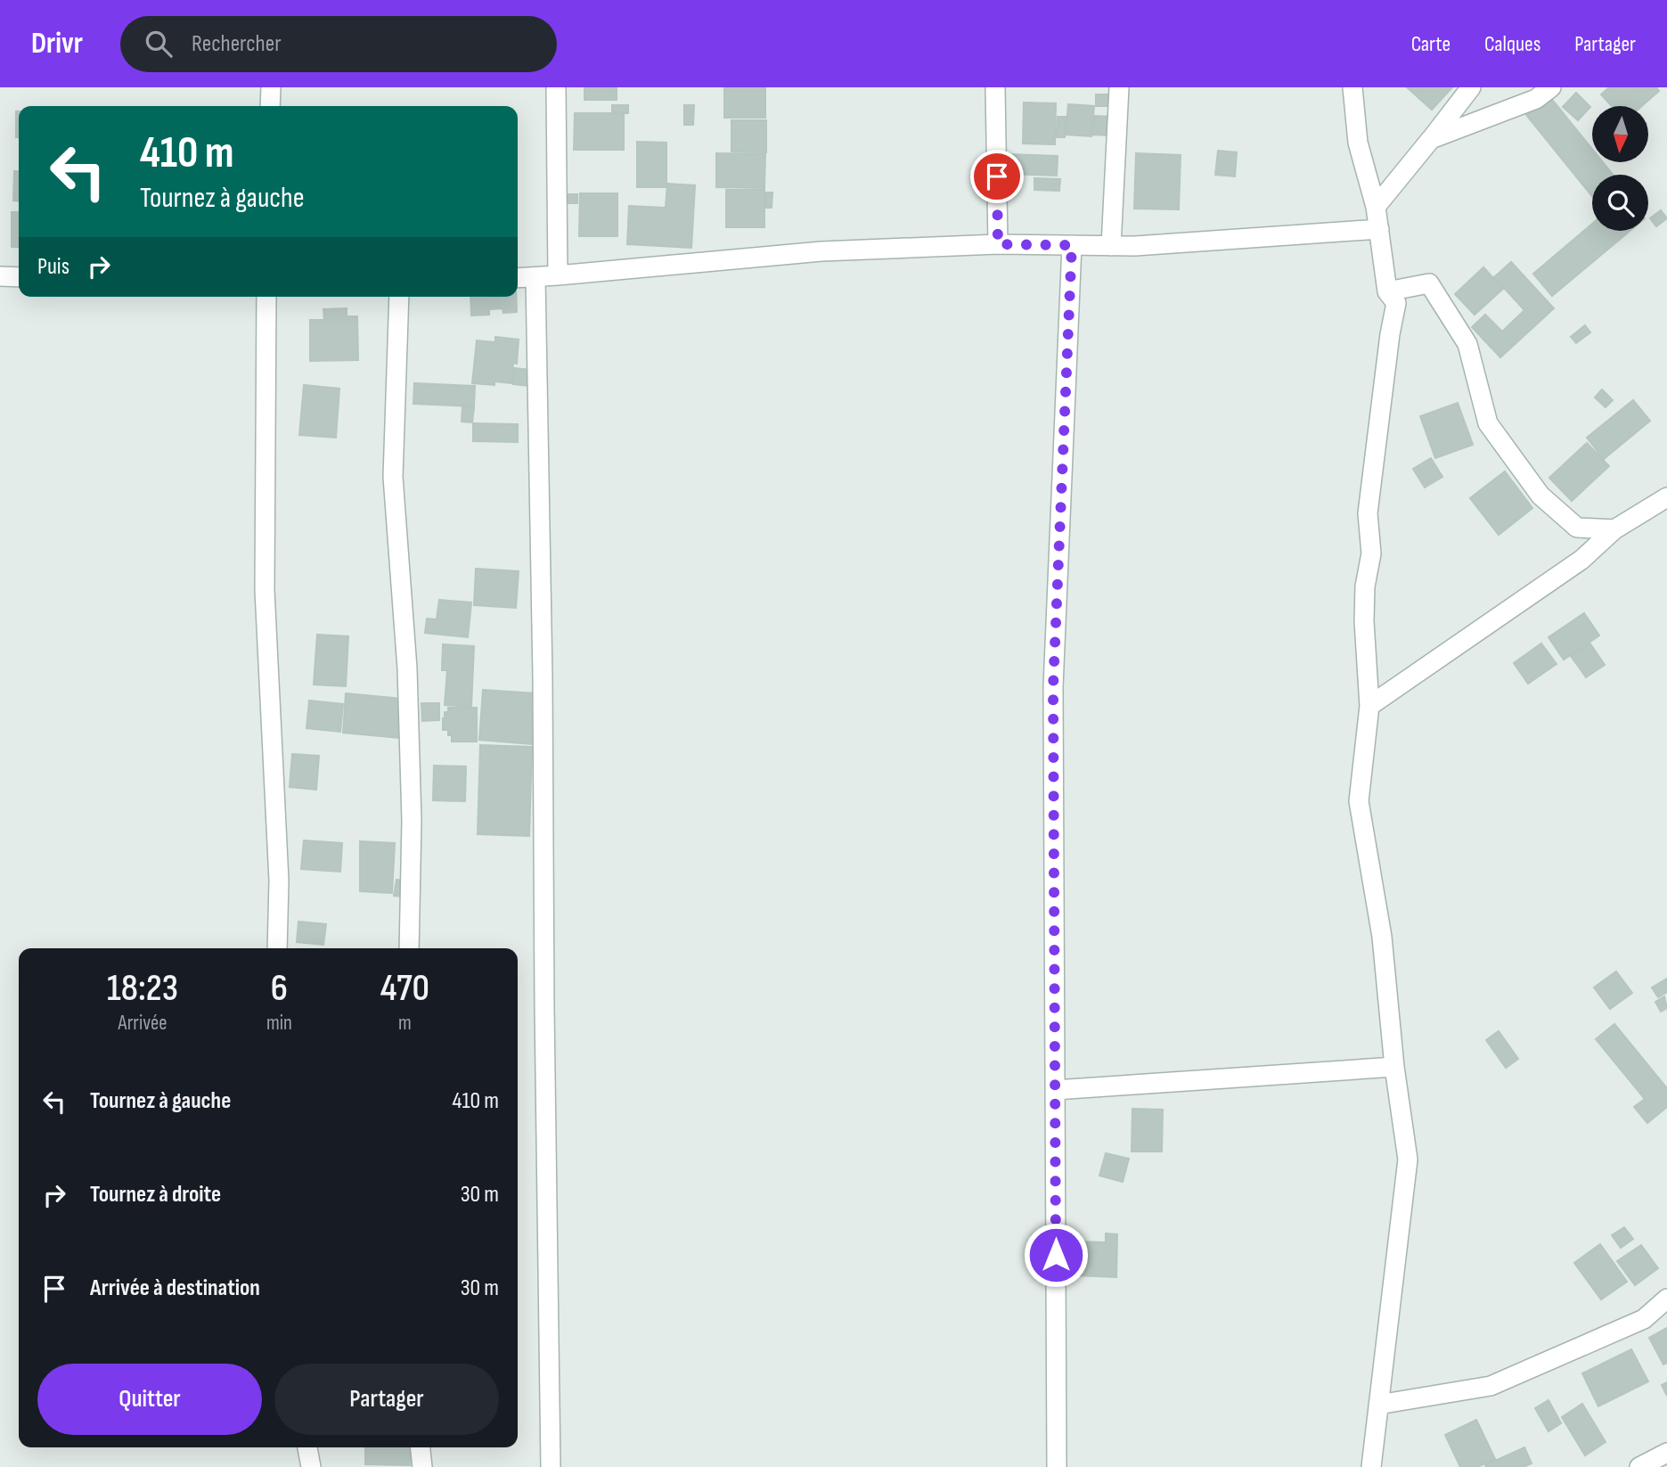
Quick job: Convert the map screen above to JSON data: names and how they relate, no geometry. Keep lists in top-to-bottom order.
{
  "north": "bottom",
  "page": {
    "header": "Drivr",
    "search": "Rechercher",
    "nav": ["Carte", "Calques", "Partager"],
    "turn": ["410 m", "Tournez à gauche"],
    "then": "Puis",
    "eta": [
      "18:23",
      "Arrivée",
      "6",
      "min",
      "470",
      "m"
    ],
    "list": [
      {
        "name": "Tournez à gauche",
        "value": "410 m"
      },
      {
        "name": "Tournez à droite",
        "value": "30 m"
      },
      {
        "name": "Arrivée à destination",
        "value": "30 m"
      }
    ],
    "buttons": ["Quitter", "Partager"]
  }
}
